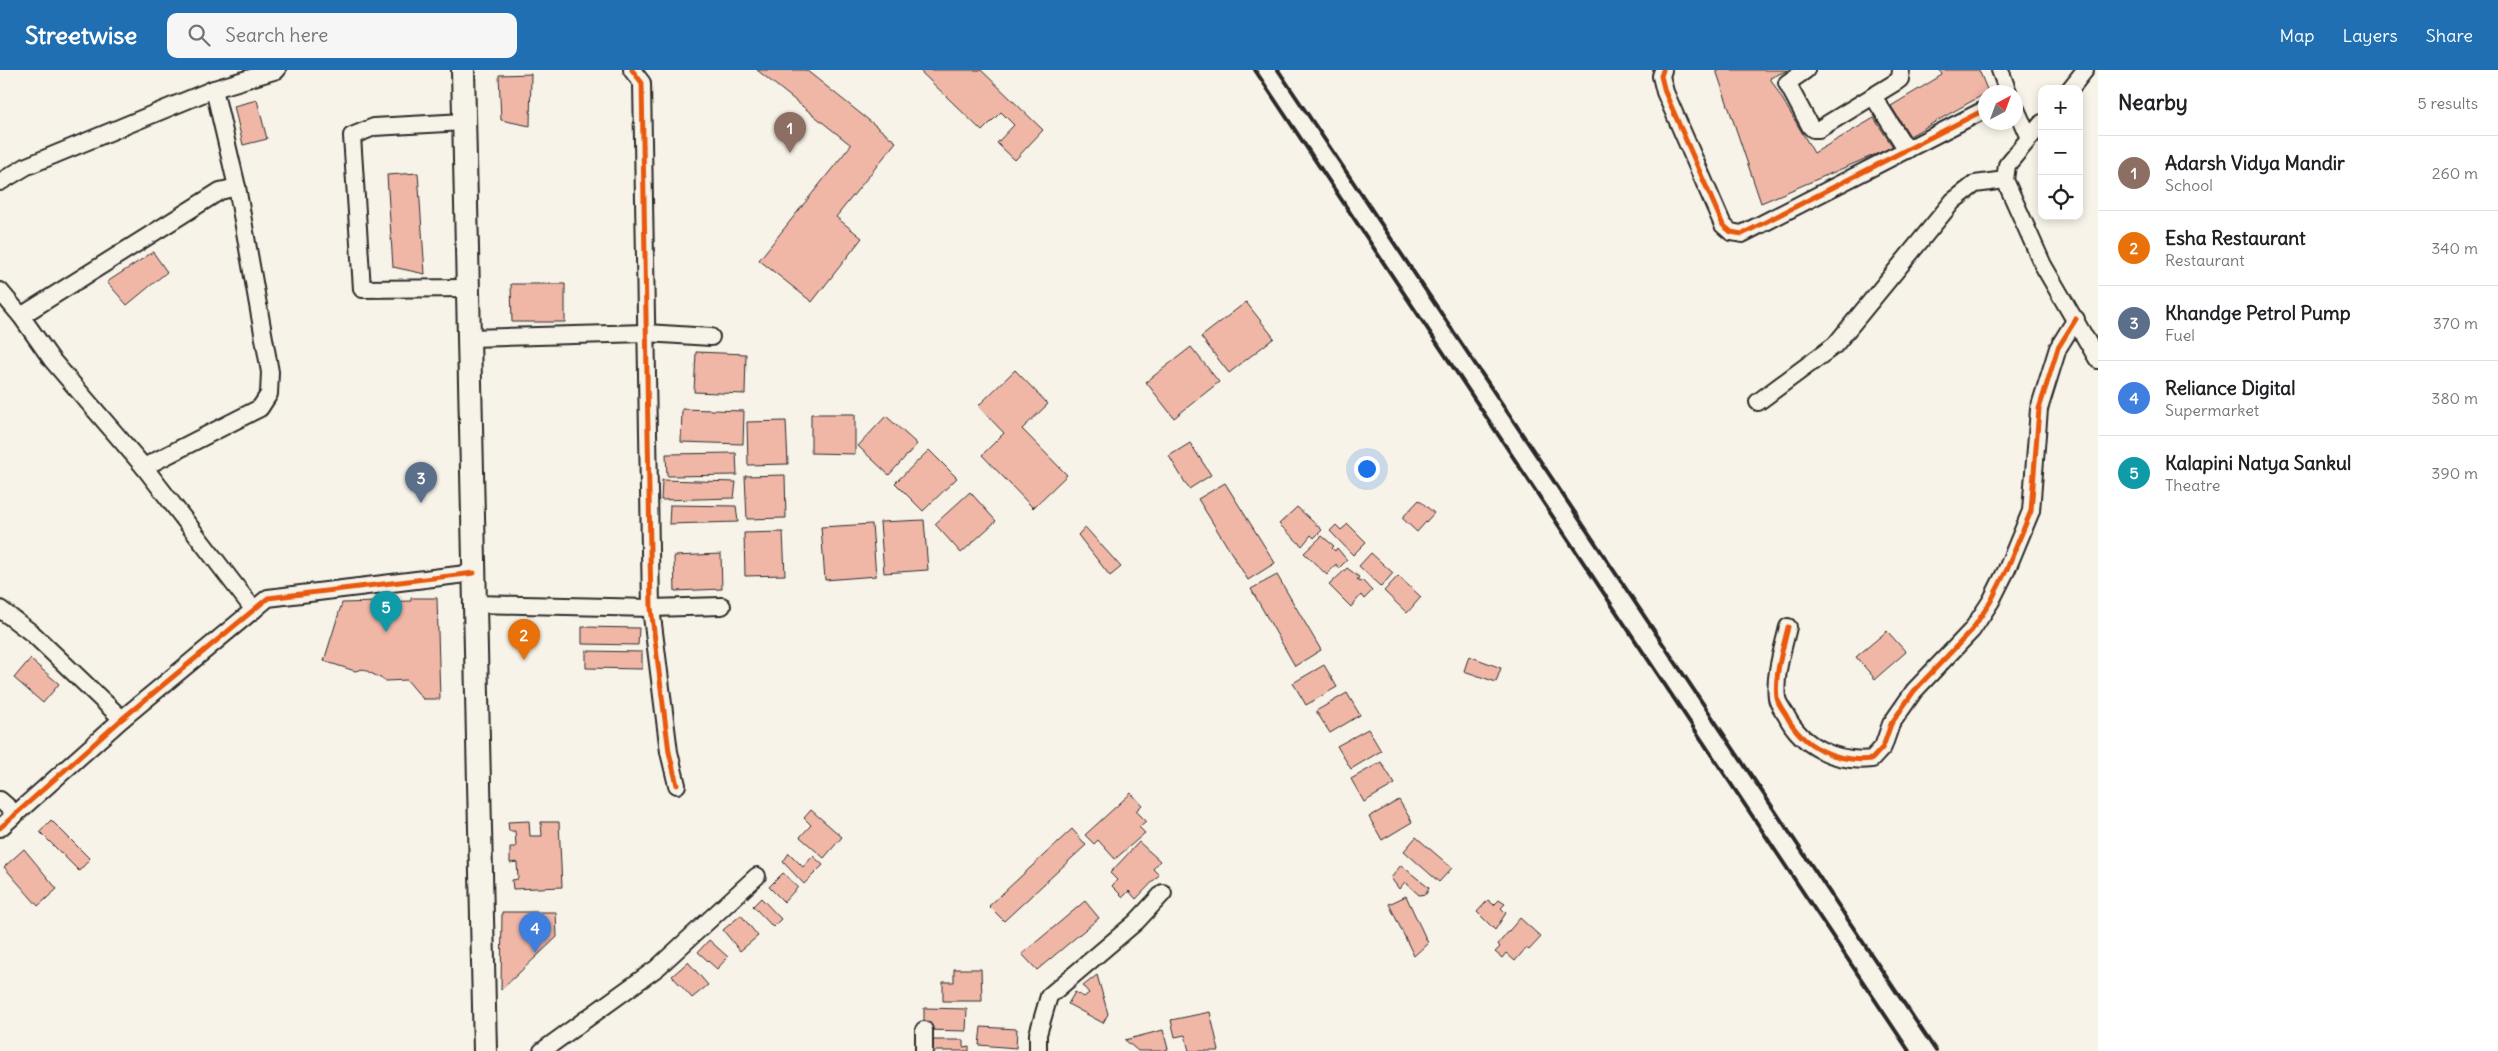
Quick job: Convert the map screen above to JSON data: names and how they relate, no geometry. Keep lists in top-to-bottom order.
{
  "north": "top right",
  "page": {
    "header": "Streetwise",
    "search": "Search here",
    "nav": ["Map", "Layers", "Share"],
    "heading": ["Nearby", "5 results"],
    "map_buttons": ["+", "−"],
    "pins": [
      "1",
      "3",
      "5",
      "2",
      "4"
    ],
    "list": [
      {
        "mark": "1",
        "name": "Adarsh Vidya Mandir",
        "note": "School",
        "value": "260 m"
      },
      {
        "mark": "2",
        "name": "Esha Restaurant",
        "note": "Restaurant",
        "value": "340 m"
      },
      {
        "mark": "3",
        "name": "Khandge Petrol Pump",
        "note": "Fuel",
        "value": "370 m"
      },
      {
        "mark": "4",
        "name": "Reliance Digital",
        "note": "Supermarket",
        "value": "380 m"
      },
      {
        "mark": "5",
        "name": "Kalapini Natya Sankul",
        "note": "Theatre",
        "value": "390 m"
      }
    ]
  }
}
